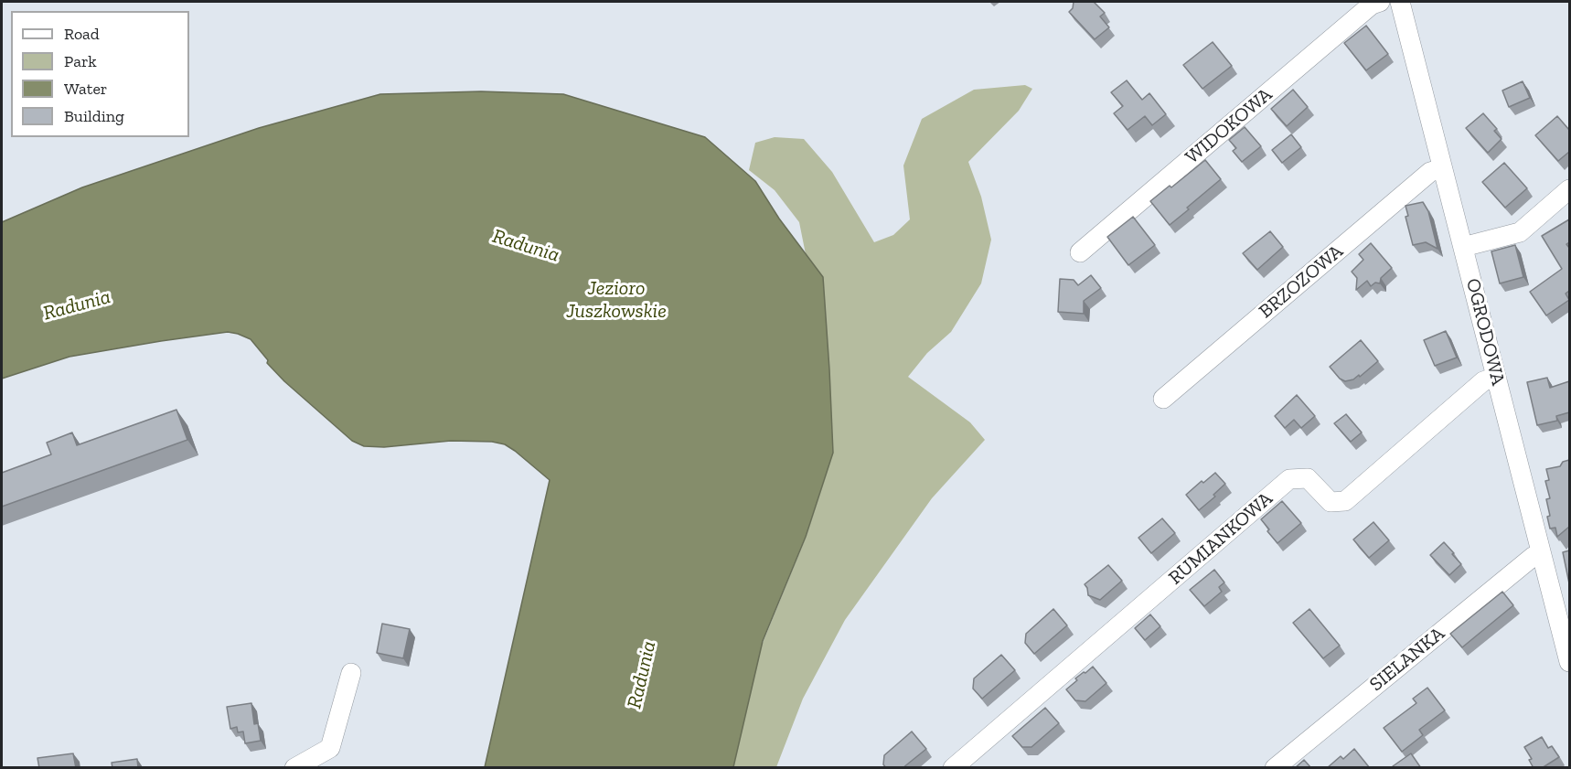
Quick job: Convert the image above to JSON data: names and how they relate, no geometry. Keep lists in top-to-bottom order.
{
  "streets": {
    "street": [
      "WIDOKOWA",
      "BRZOZOWA",
      "OGRODOWA",
      "RUMIANKOWA",
      "SIELANKA"
    ]
  },
  "crossings": [
    ["BRZOZOWA", "OGRODOWA"],
    ["OGRODOWA", "RUMIANKOWA"],
    ["OGRODOWA", "SIELANKA"]
  ],
  "water": ["Radunia", "Jezioro Juszkowskie"],
  "legend": [
    "Road",
    "Park",
    "Water",
    "Building"
  ]
}
